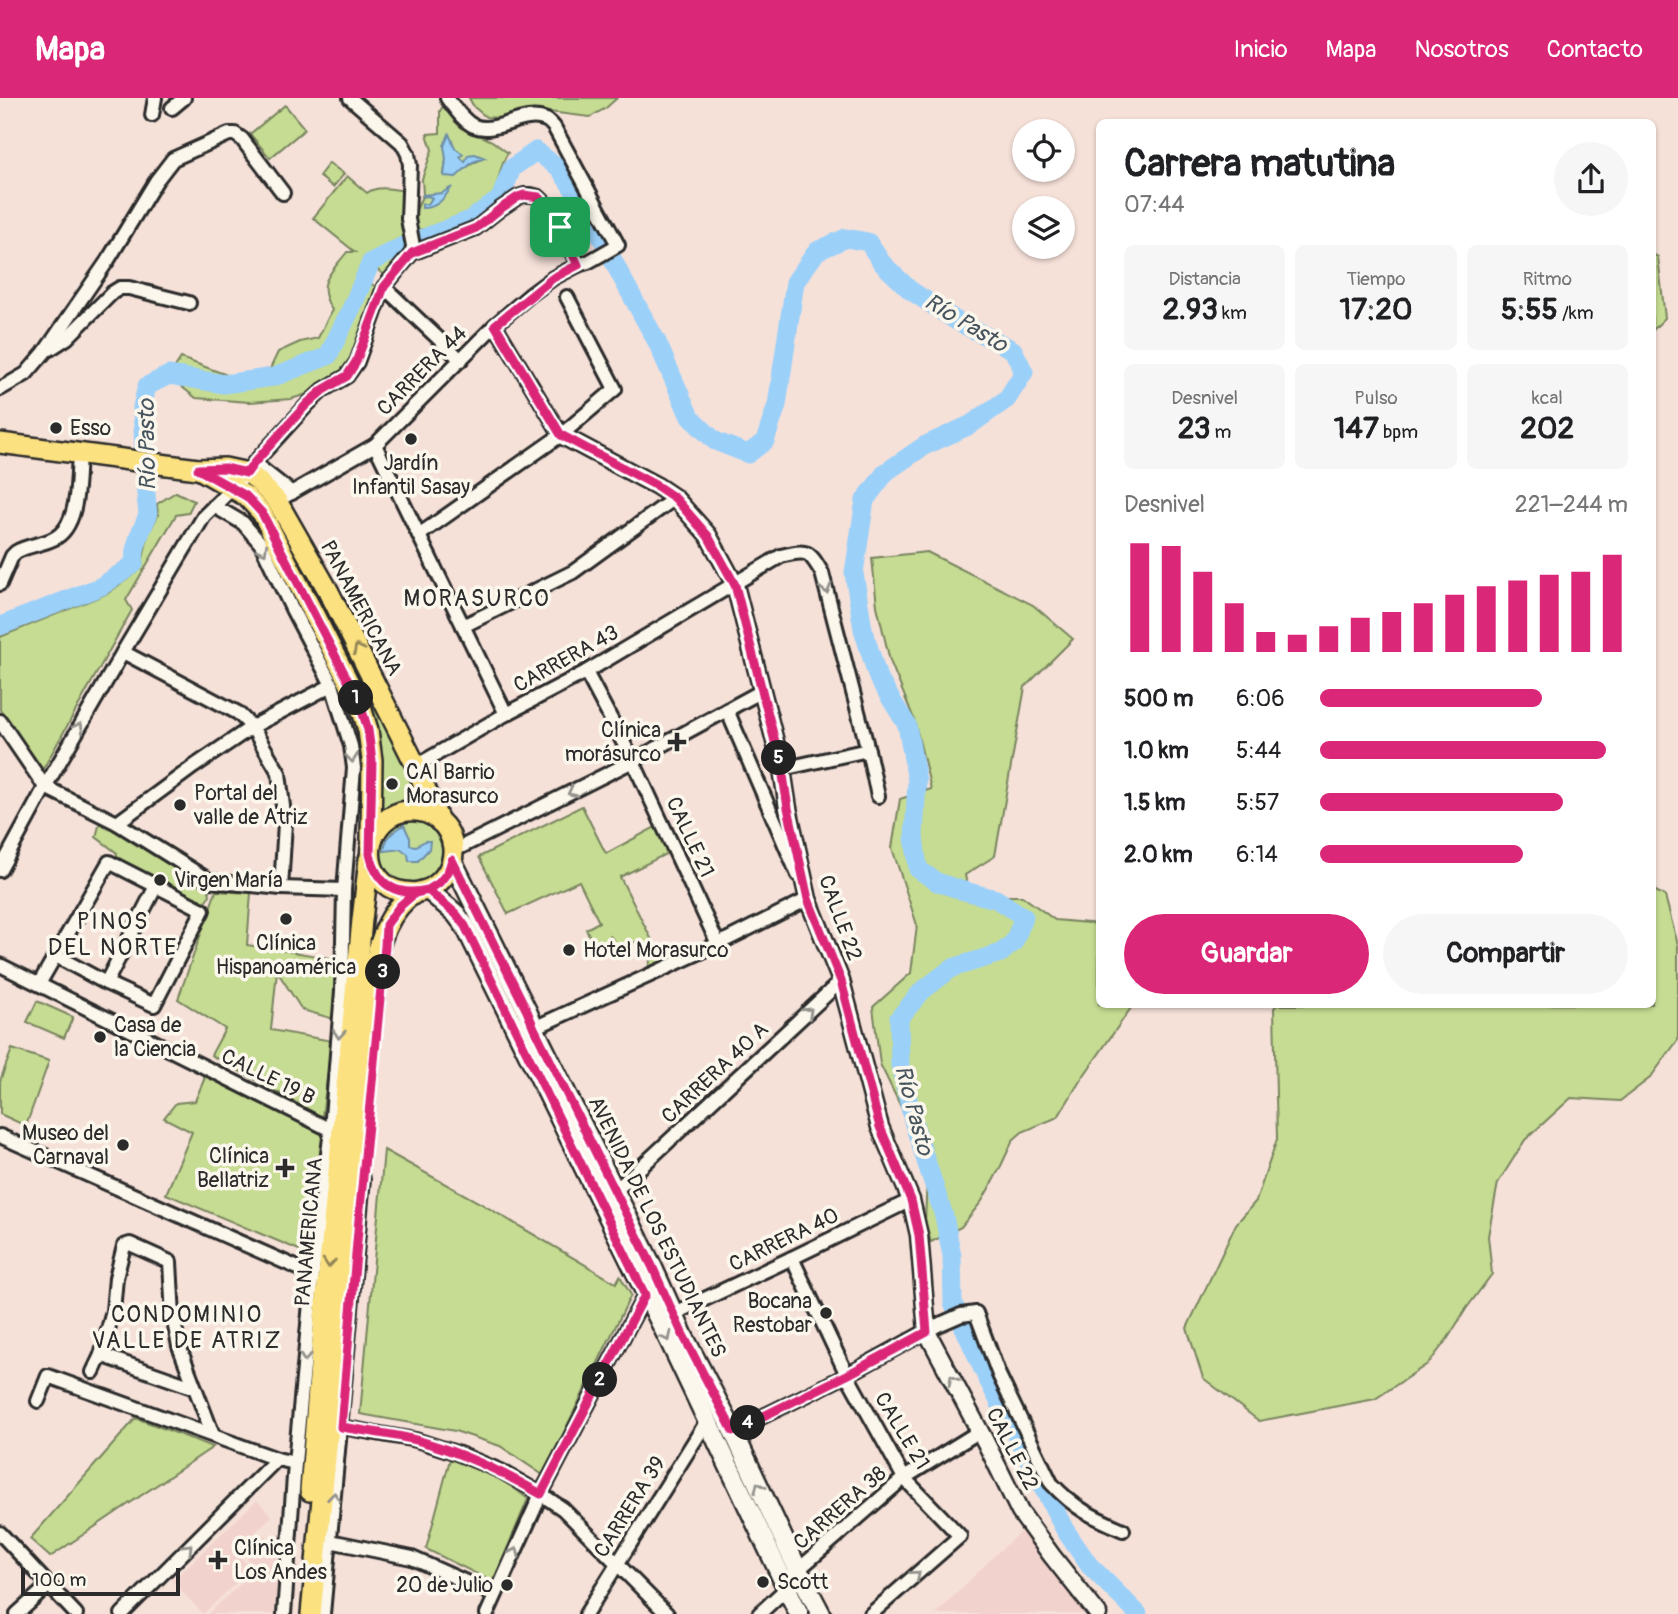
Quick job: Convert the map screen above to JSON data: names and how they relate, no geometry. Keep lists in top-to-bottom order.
{
  "streets": {
    "main road": ["PANAMERICANA", "AVENIDA DE LOS ESTUDIANTES"],
    "street": [
      "CARRERA 44",
      "CARRERA 43",
      "CALLE 21",
      "CALLE 22",
      "CARRERA 40 A",
      "CALLE 19 B",
      "CARRERA 40",
      "CARRERA 39",
      "CARRERA 38"
    ]
  },
  "crossings": [
    ["CARRERA 44", "PANAMERICANA"],
    ["PANAMERICANA", "CARRERA 43"],
    ["PANAMERICANA", "AVENIDA DE LOS ESTUDIANTES"],
    ["CARRERA 43", "CALLE 21"],
    ["CARRERA 43", "CALLE 22"],
    ["CALLE 21", "CARRERA 40"],
    ["CALLE 21", "CARRERA 38"],
    ["CALLE 22", "CARRERA 40 A"],
    ["CALLE 22", "CARRERA 40"],
    ["CALLE 22", "CARRERA 38"],
    ["CARRERA 40 A", "AVENIDA DE LOS ESTUDIANTES"],
    ["AVENIDA DE LOS ESTUDIANTES", "CARRERA 40"],
    ["AVENIDA DE LOS ESTUDIANTES", "CARRERA 39"],
    ["AVENIDA DE LOS ESTUDIANTES", "CARRERA 38"]
  ],
  "one_way": ["CARRERA 40 A"],
  "districts": ["MORASURCO", "PINOS DEL NORTE", "CONDOMINIO VALLE DE ATRIZ"],
  "water": ["Río Pasto"],
  "places": {
    "other": [
      "Esso",
      "Jardín Infantil Sasay",
      "CAI Barrio Morasurco",
      "Portal del valle de Atriz",
      "Virgen María",
      "Clínica Hispanoamérica",
      "Hotel Morasurco",
      "Casa de la Ciencia",
      "Museo del Carnaval",
      "Bocana Restobar",
      "Scott",
      "20 de Julio"
    ],
    "health": ["Clínica morásurco", "Clínica Bellatriz", "Clínica Los Andes"]
  },
  "scale_bar": "100 m",
  "page": {
    "header": "Mapa",
    "nav": [
      "Inicio",
      "Mapa",
      "Nosotros",
      "Contacto"
    ],
    "heading": ["Carrera matutina", "07:44"],
    "stats": [
      ["Distancia", "2.93 km"],
      ["Tiempo", "17:20"],
      ["Ritmo", "5:55 /km"],
      ["Desnivel", "23 m"],
      ["Pulso", "147 bpm"],
      ["kcal", "202"]
    ],
    "chart": ["Desnivel", "221–244 m"],
    "list": [
      {
        "name": "500 m",
        "note": "6:06"
      },
      {
        "name": "1.0 km",
        "note": "5:44"
      },
      {
        "name": "1.5 km",
        "note": "5:57"
      },
      {
        "name": "2.0 km",
        "note": "6:14"
      }
    ],
    "pins": [
      "1",
      "5",
      "3",
      "2",
      "4"
    ],
    "buttons": ["Guardar", "Compartir"],
    "scale": "100 m"
  }
}
